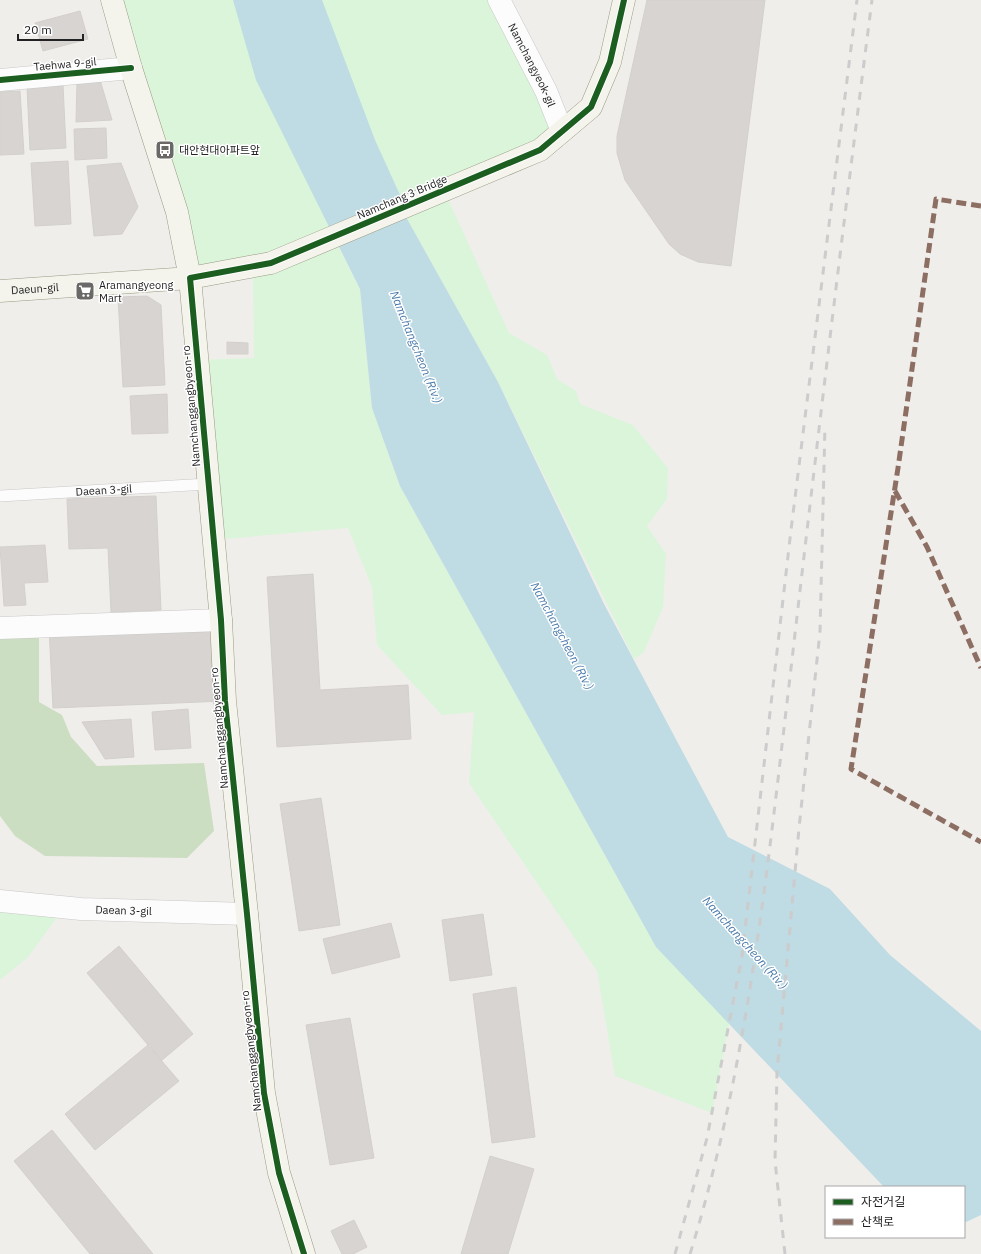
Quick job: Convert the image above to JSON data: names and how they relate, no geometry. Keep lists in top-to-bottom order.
{
  "streets": {
    "street": [
      "Taehwa 9-gil",
      "Namchangyeok-gil",
      "Namchang 3 Bridge",
      "Daeun-gil",
      "Namchanggangbyeon-ro",
      "Daean 3-gil"
    ]
  },
  "crossings": [
    ["Taehwa 9-gil", "Namchanggangbyeon-ro"],
    ["Namchangyeok-gil", "Namchang 3 Bridge"],
    ["Namchang 3 Bridge", "Daeun-gil"],
    ["Namchang 3 Bridge", "Namchanggangbyeon-ro"],
    ["Daeun-gil", "Namchanggangbyeon-ro"],
    ["Namchanggangbyeon-ro", "Daean 3-gil"]
  ],
  "water": ["Namchangcheon (Riv.)"],
  "places": {
    "bus stop": ["대안현대아파트앞"],
    "supermarket": ["Aramangyeong Mart"]
  },
  "legend": ["자전거길", "산책로"],
  "scale_bar": "20 m"
}
